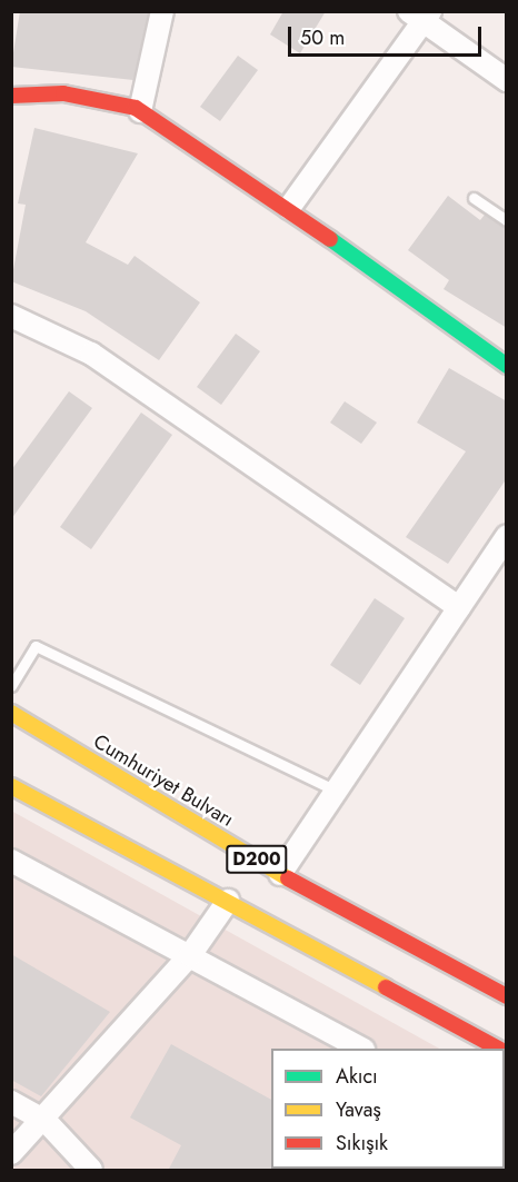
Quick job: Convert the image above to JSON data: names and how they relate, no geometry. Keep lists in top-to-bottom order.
{
  "streets": {
    "main road": ["Cumhuriyet Bulvarı", "D200"]
  },
  "legend": ["Akıcı", "Yavaş", "Sıkışık"],
  "scale_bar": "50 m"
}
